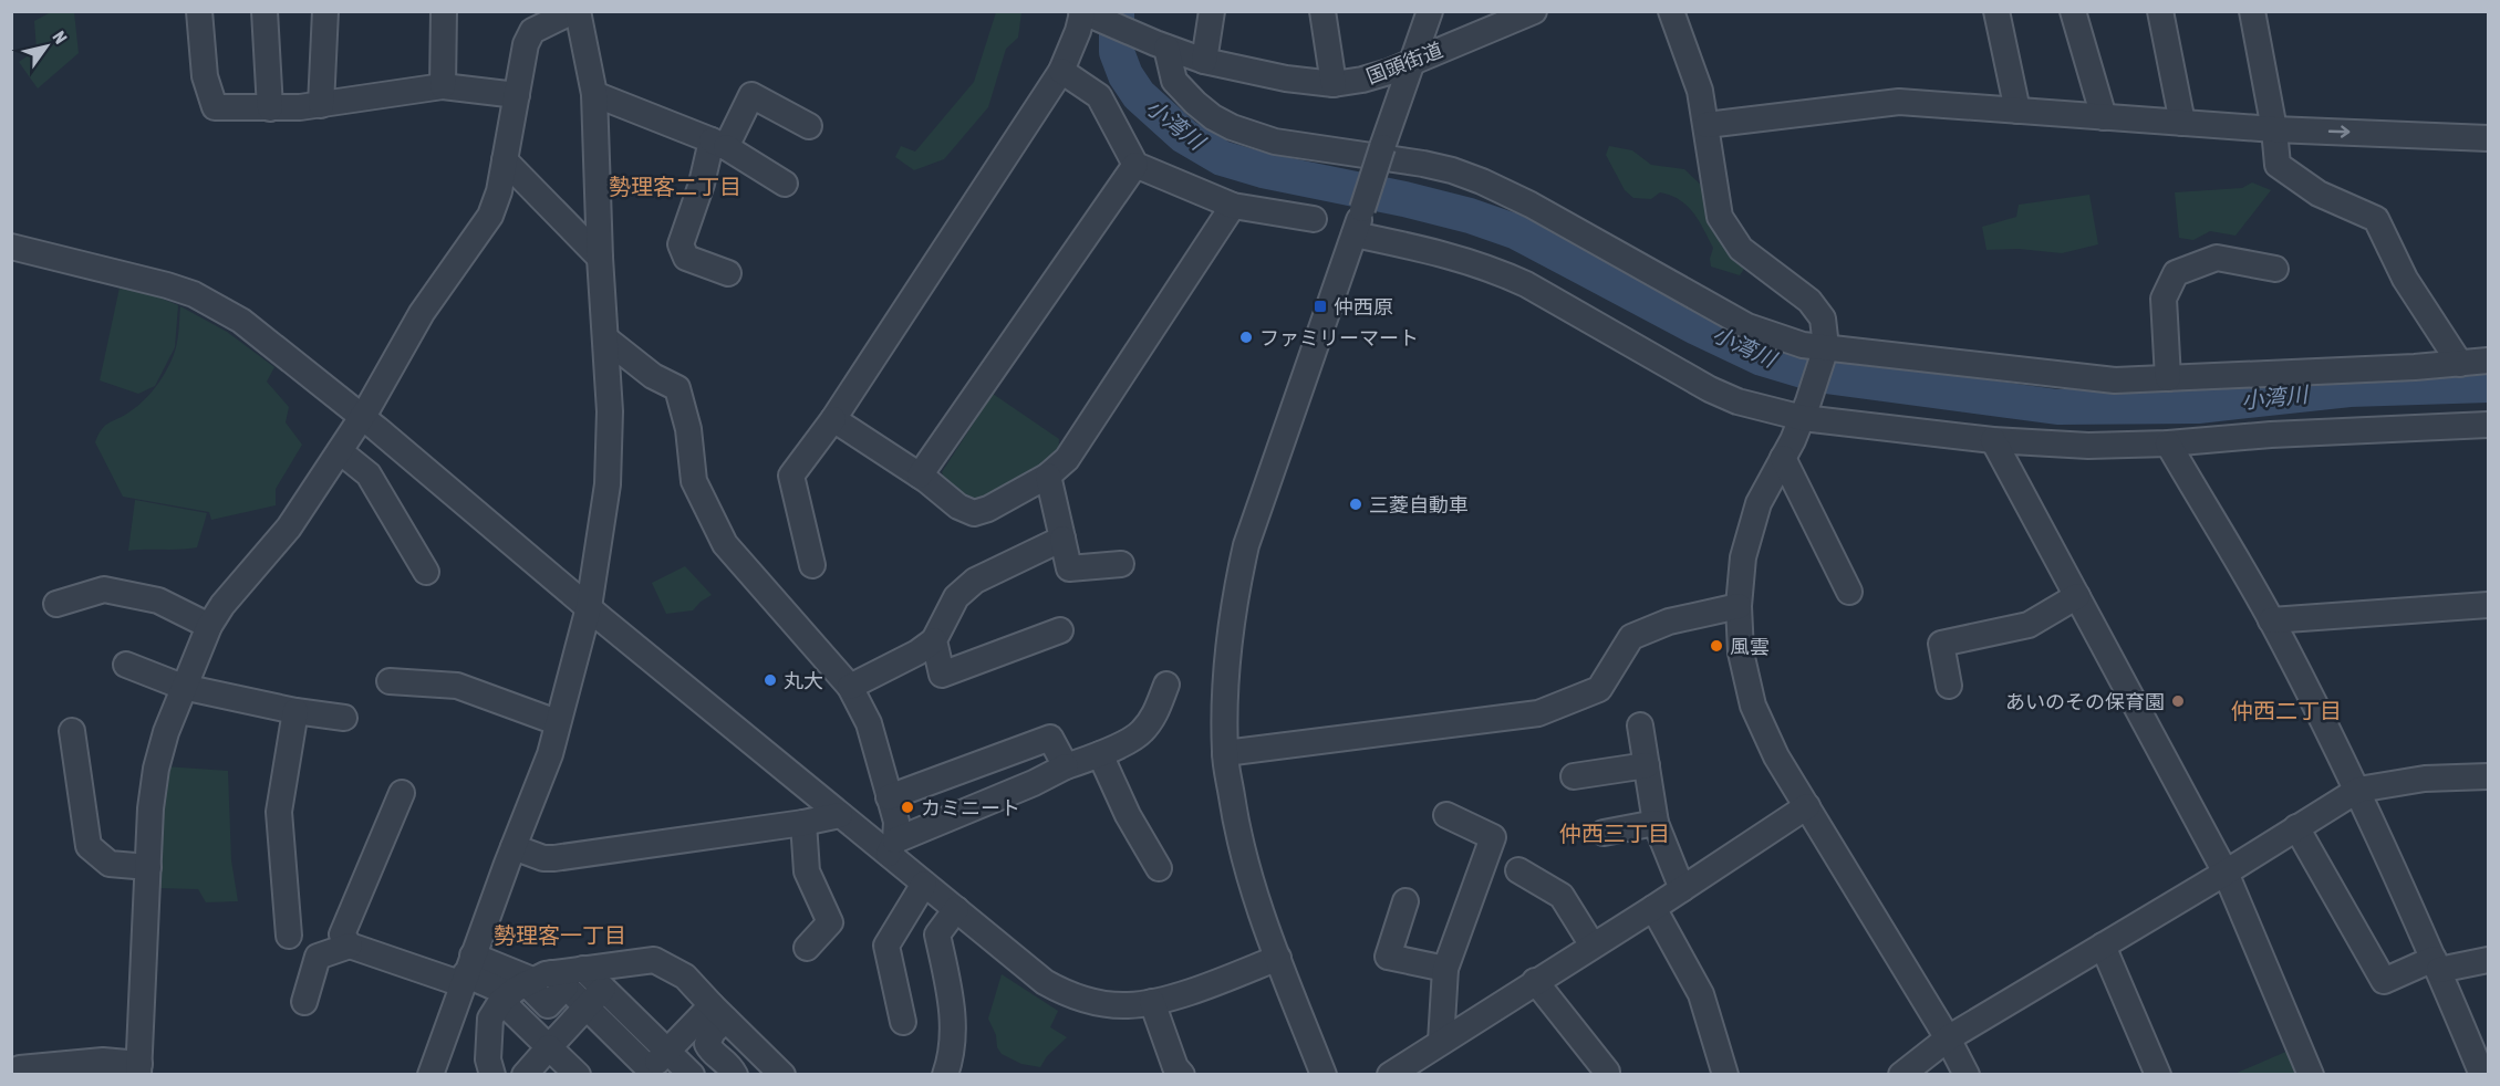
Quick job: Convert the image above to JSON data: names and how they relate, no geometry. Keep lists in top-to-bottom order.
{
  "streets": {
    "street": ["国頭街道"]
  },
  "districts": [
    "勢理客二丁目",
    "仲西二丁目",
    "仲西三丁目",
    "勢理客一丁目"
  ],
  "water": ["小湾川"],
  "places": {
    "transit": ["仲西原"],
    "other": [
      "ファミリーマート",
      "三菱自動車",
      "風雲",
      "丸大",
      "あいのその保育園",
      "カミニート"
    ]
  },
  "north": "top right"
}
